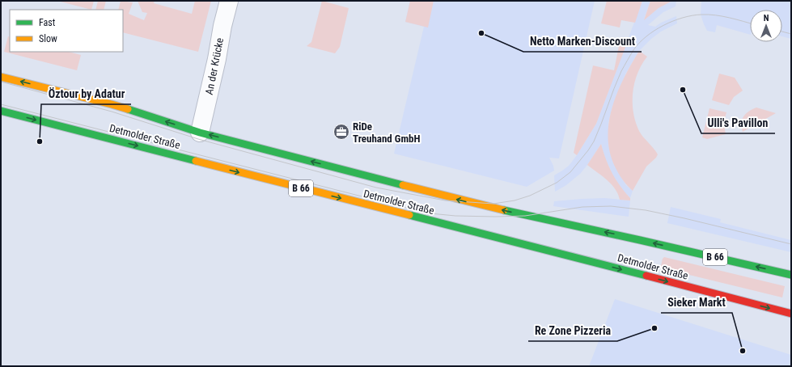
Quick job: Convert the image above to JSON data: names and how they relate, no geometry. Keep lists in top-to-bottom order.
{
  "streets": {
    "main road": ["Detmolder Straße", "B 66"],
    "street": ["An der Krücke"]
  },
  "crossings": [
    ["An der Krücke", "Detmolder Straße"]
  ],
  "places": {
    "other": [
      "Netto Marken-Discount",
      "Ulli's Pavillon",
      "Öztour by Adatur",
      "Re Zone Pizzeria",
      "Sieker Markt"
    ],
    "office": ["RiDe Treuhand GmbH"]
  },
  "legend": ["Fast", "Slow"],
  "north": "top"
}
